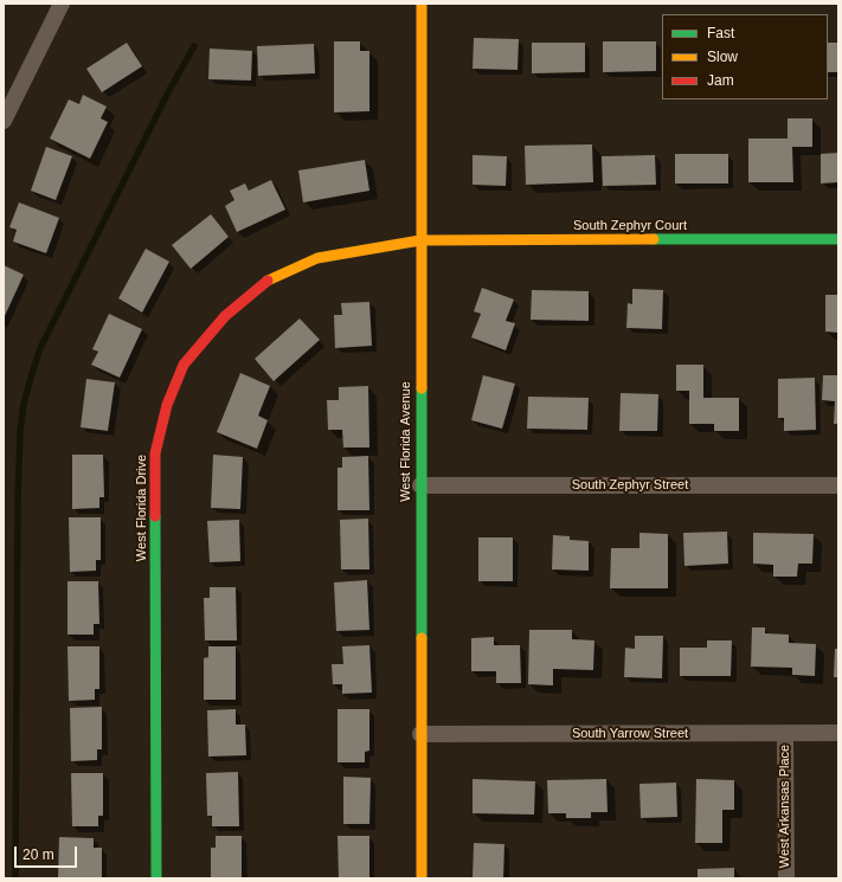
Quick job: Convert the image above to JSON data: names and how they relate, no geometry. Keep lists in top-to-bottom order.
{
  "streets": {
    "street": [
      "South Zephyr Court",
      "West Florida Avenue",
      "South Zephyr Street",
      "West Florida Drive",
      "South Yarrow Street",
      "West Arkansas Place"
    ]
  },
  "crossings": [
    ["South Zephyr Court", "West Florida Avenue"],
    ["South Zephyr Court", "West Florida Drive"],
    ["West Florida Avenue", "South Zephyr Street"],
    ["West Florida Avenue", "West Florida Drive"],
    ["West Florida Avenue", "South Yarrow Street"],
    ["South Yarrow Street", "West Arkansas Place"]
  ],
  "legend": ["Fast", "Slow", "Jam"],
  "scale_bar": "20 m"
}
